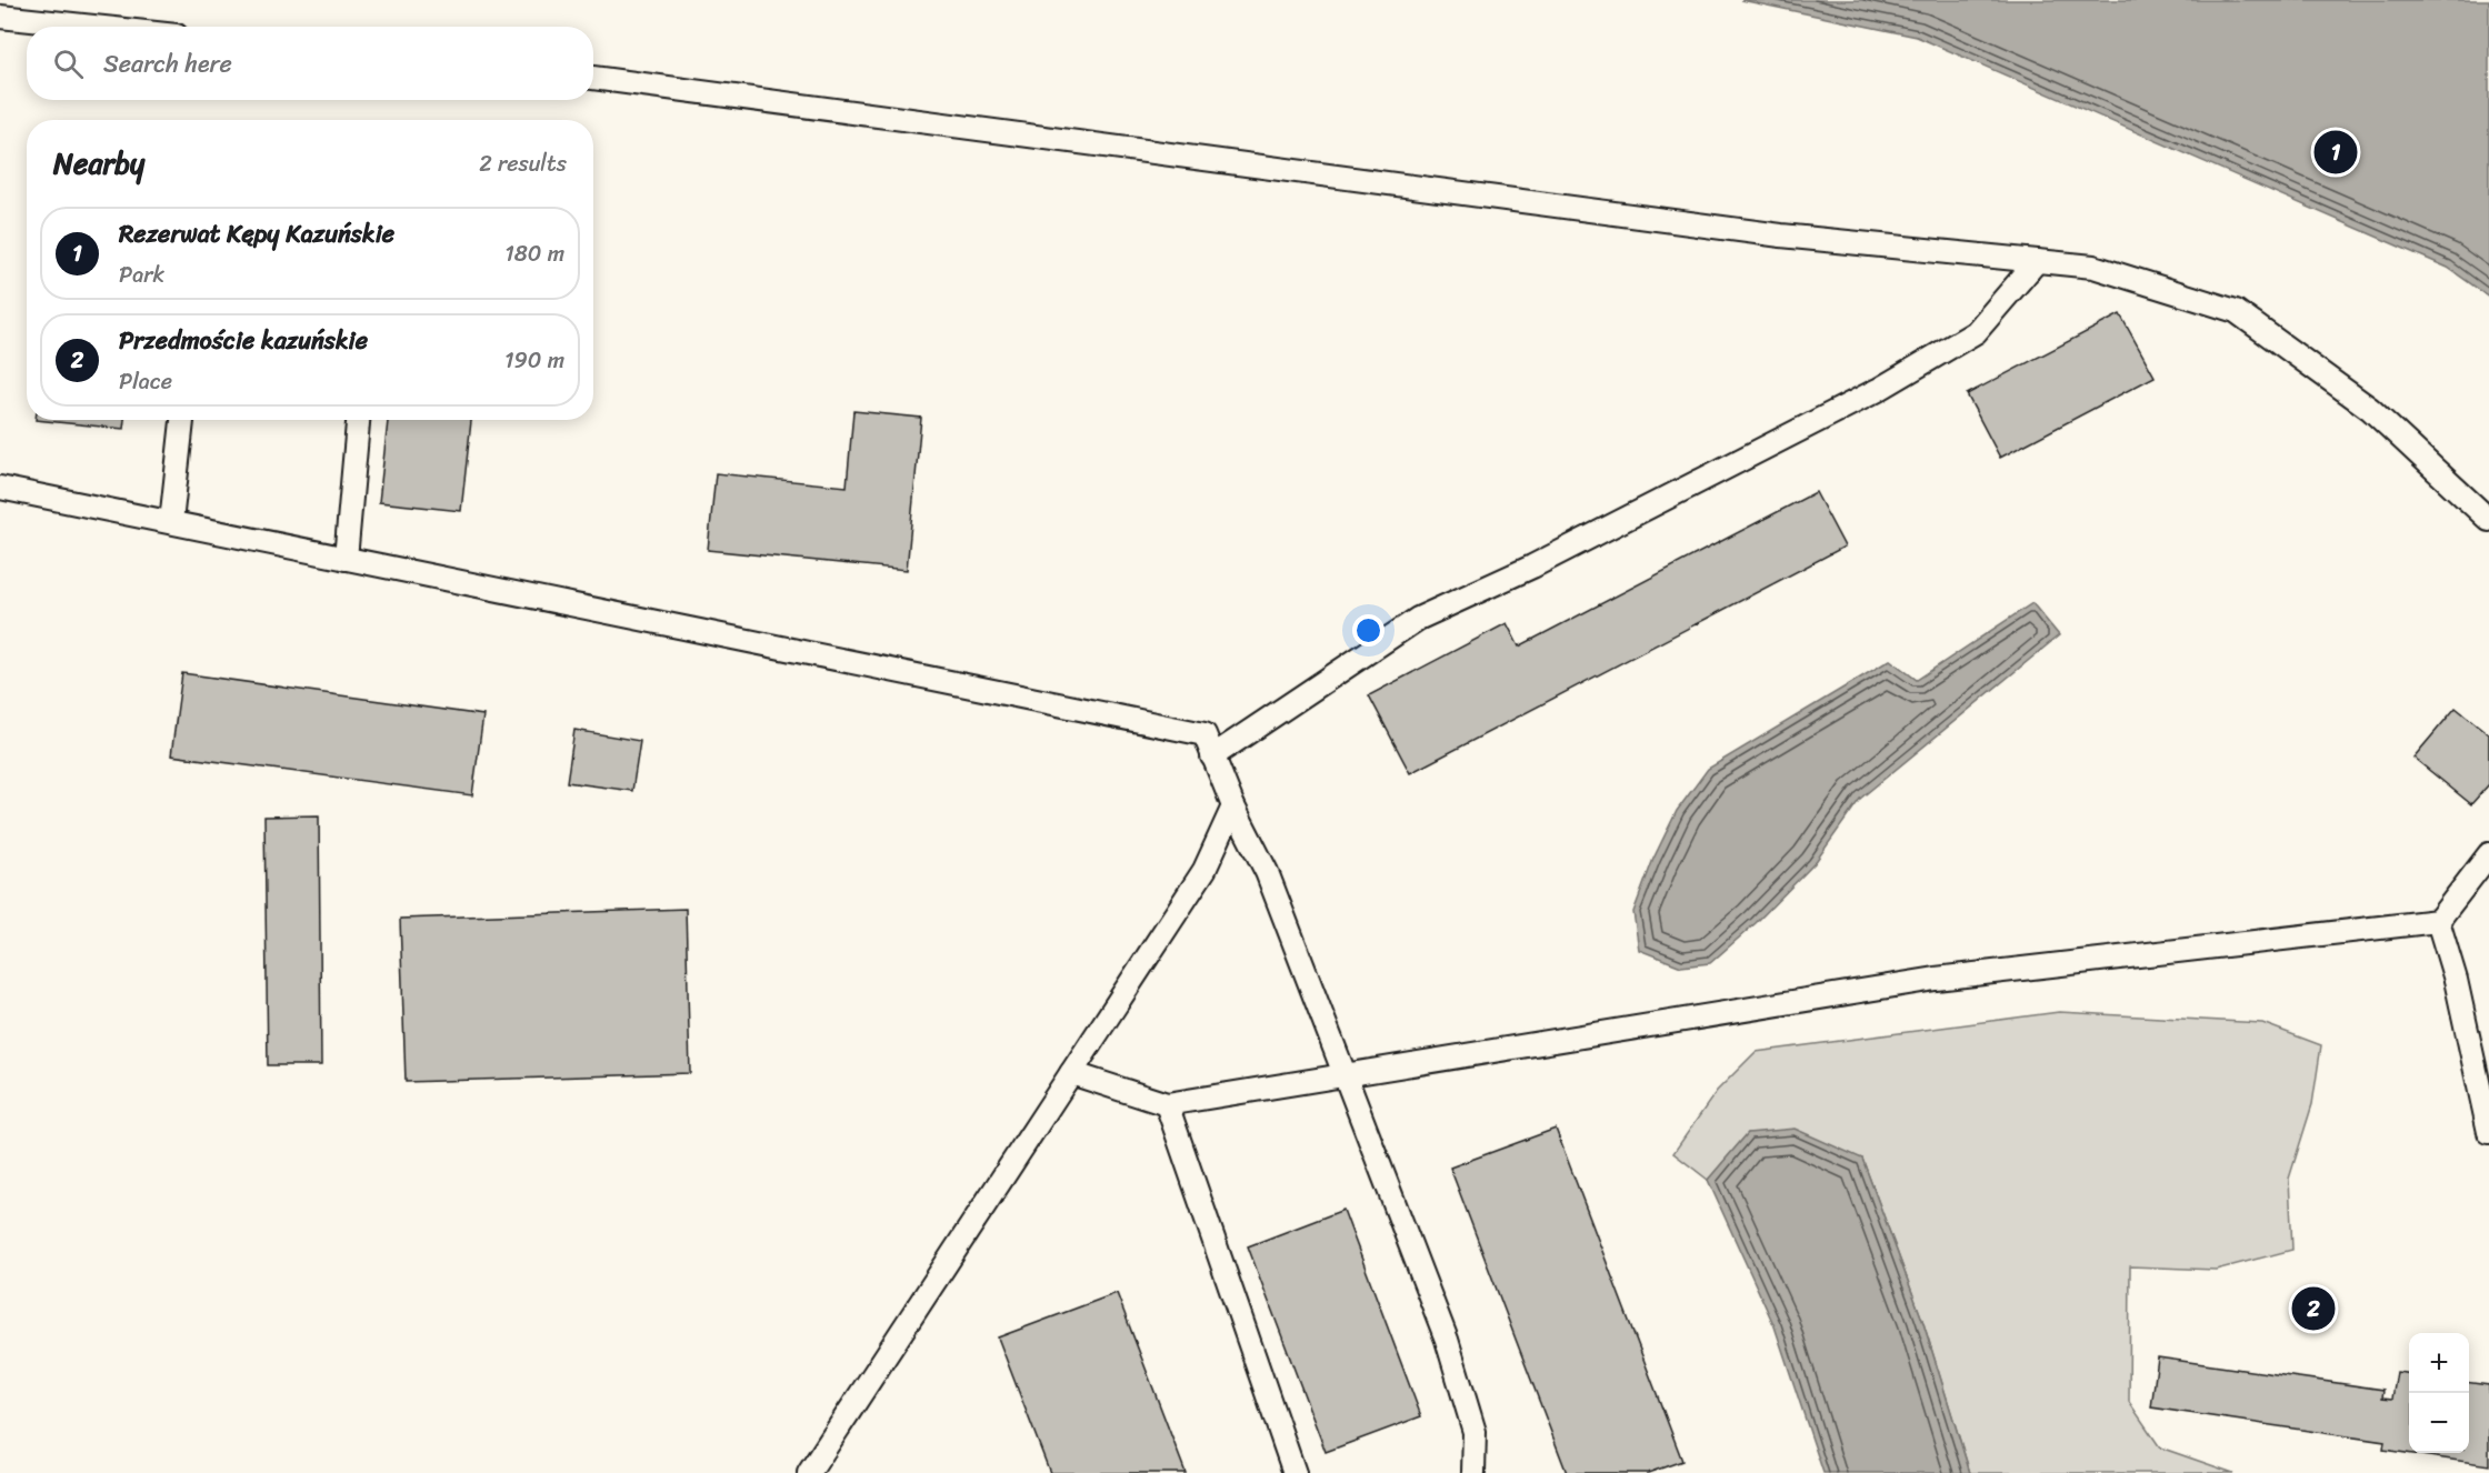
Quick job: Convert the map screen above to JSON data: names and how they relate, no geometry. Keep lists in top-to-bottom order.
{
  "page": {
    "search": "Search here",
    "heading": ["Nearby", "2 results"],
    "pins": ["1", "2"],
    "list": [
      {
        "mark": "1",
        "name": "Rezerwat Kępy Kazuńskie",
        "note": "Park",
        "value": "180 m"
      },
      {
        "mark": "2",
        "name": "Przedmoście kazuńskie",
        "note": "Place",
        "value": "190 m"
      }
    ],
    "map_buttons": ["+", "−"]
  }
}
